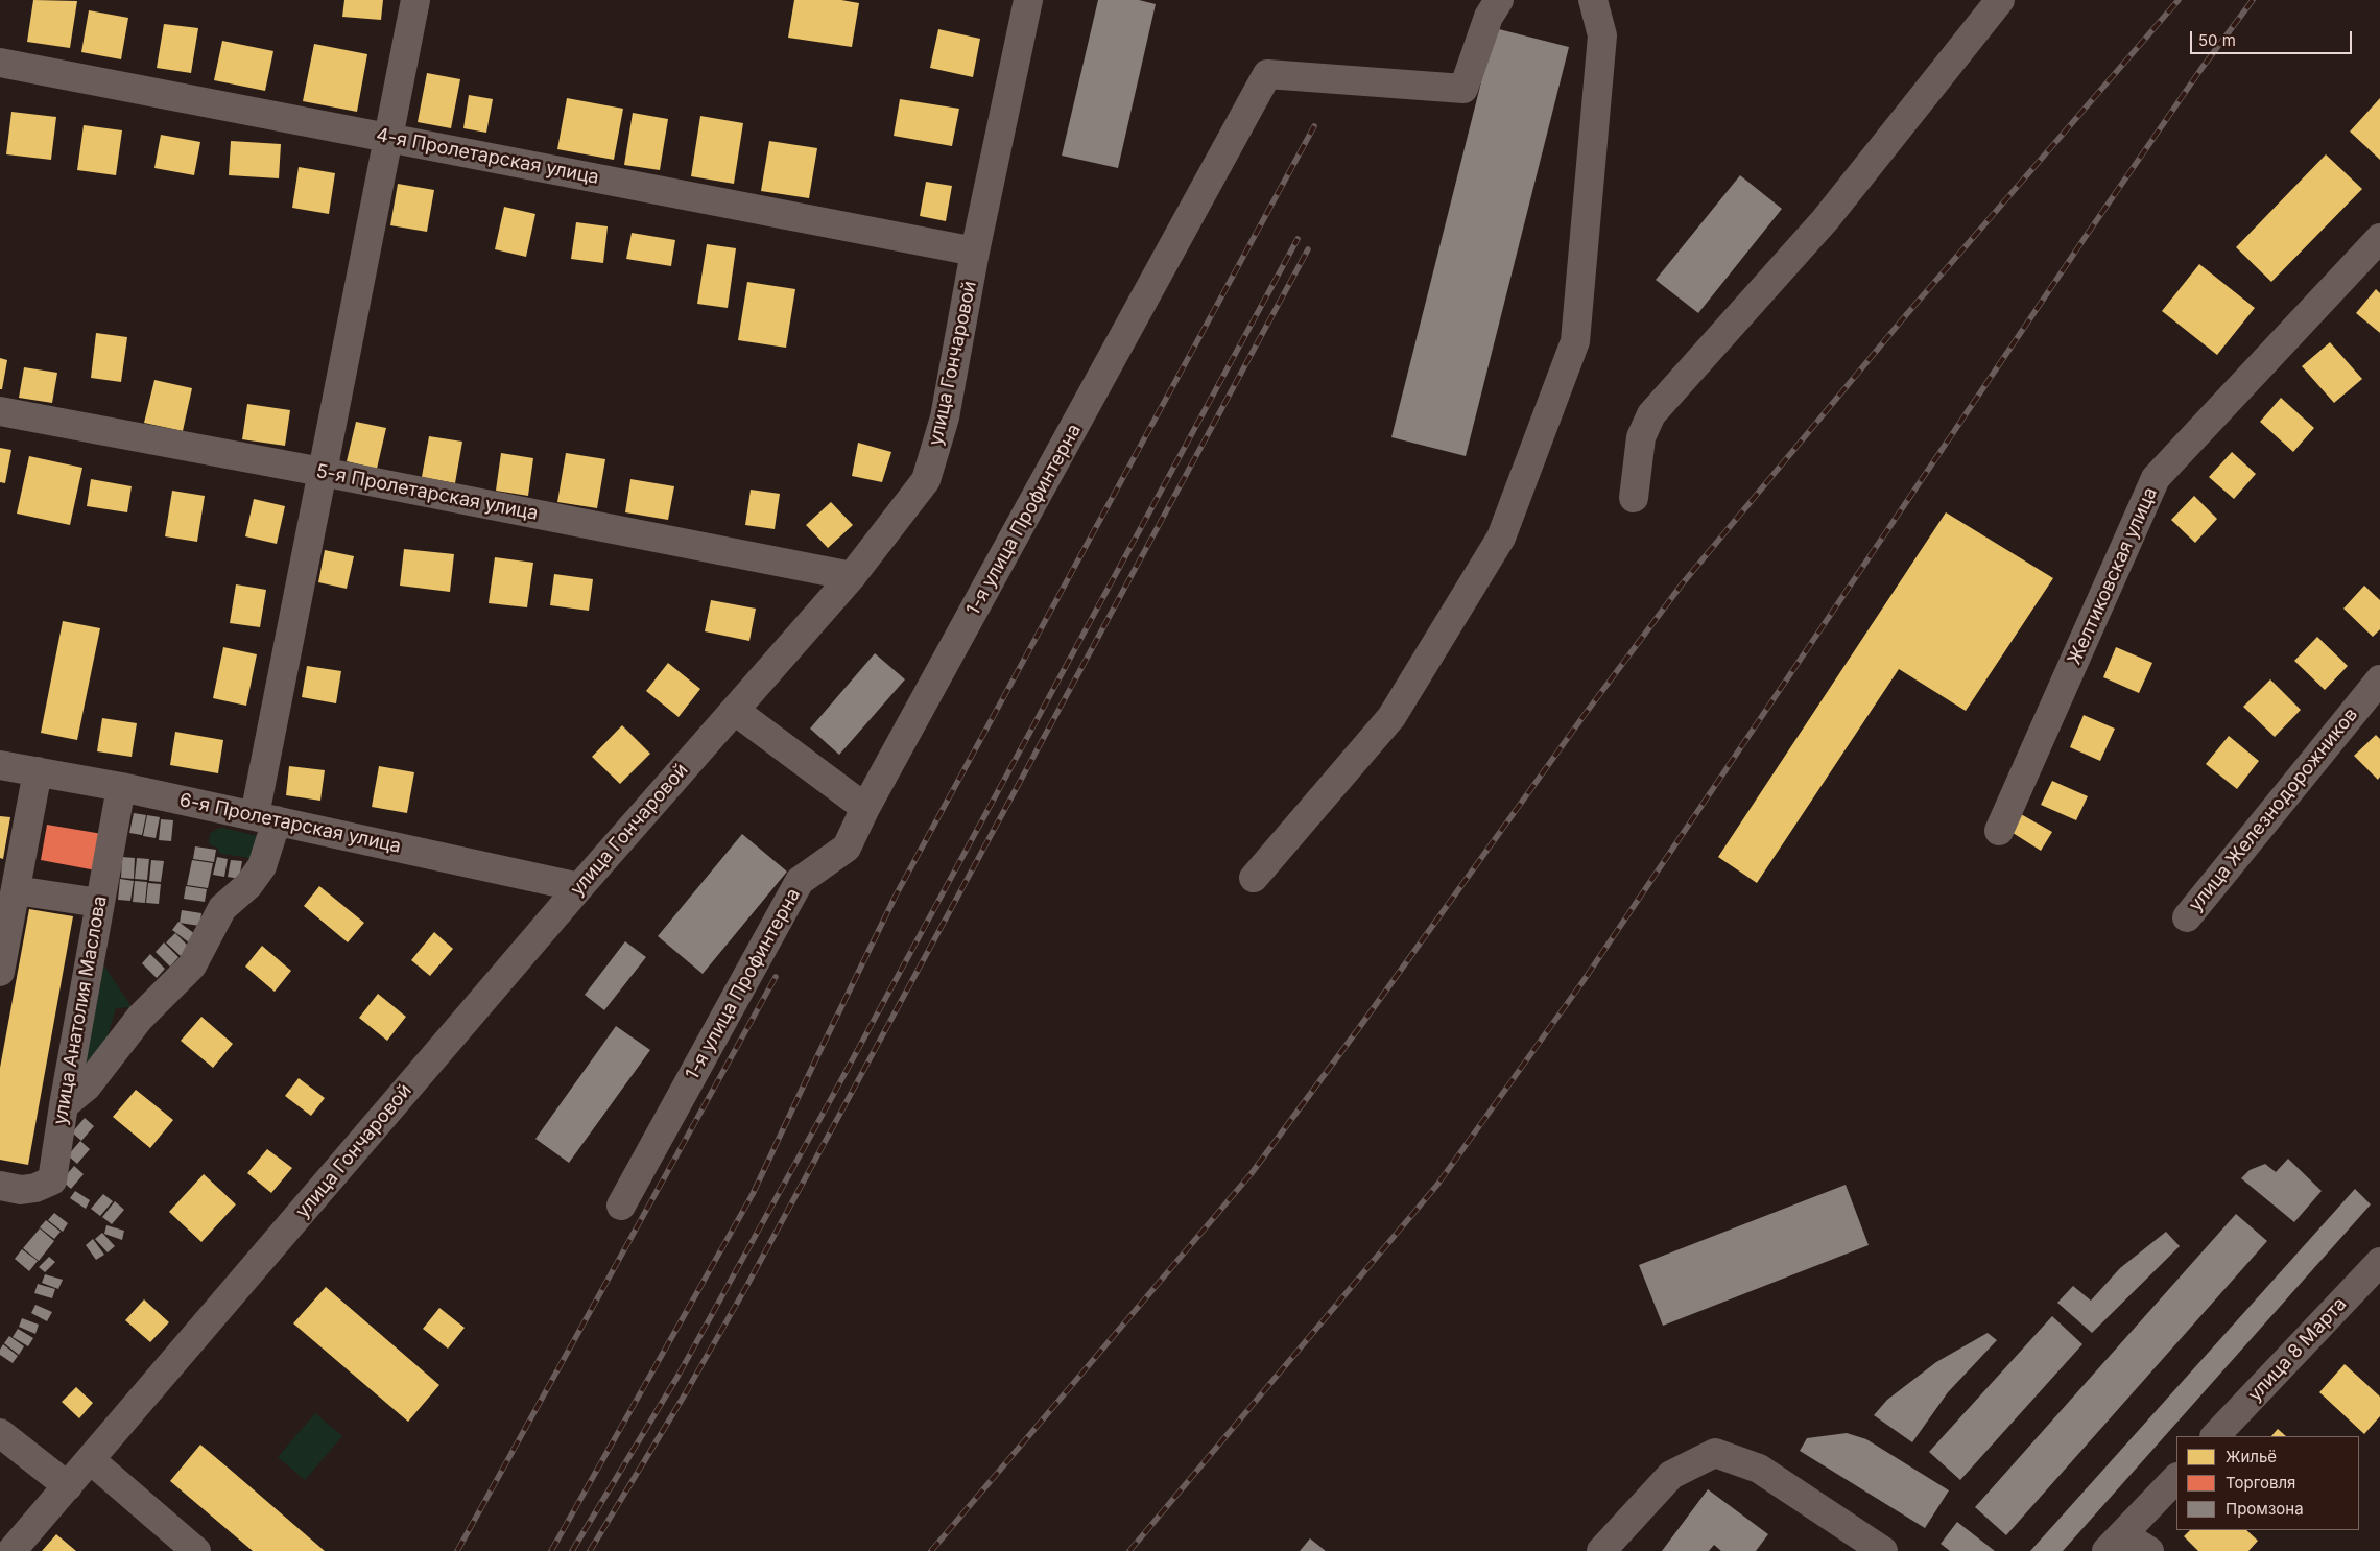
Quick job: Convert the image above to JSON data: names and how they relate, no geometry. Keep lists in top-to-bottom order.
{
  "streets": {
    "street": [
      "4-я Пролетарская улица",
      "улица Гончаровой",
      "5-я Пролетарская улица",
      "1-я улица Профинтерна",
      "Желтиковская улица",
      "улица Железнодорожников",
      "6-я Пролетарская улица",
      "улица Анатолия Маслова",
      "улица 8 Марта"
    ]
  },
  "crossings": [
    ["4-я Пролетарская улица", "улица Гончаровой"],
    ["улица Гончаровой", "5-я Пролетарская улица"],
    ["улица Гончаровой", "6-я Пролетарская улица"],
    ["6-я Пролетарская улица", "улица Анатолия Маслова"]
  ],
  "legend": ["Жильё", "Торговля", "Промзона"],
  "scale_bar": "50 m"
}
